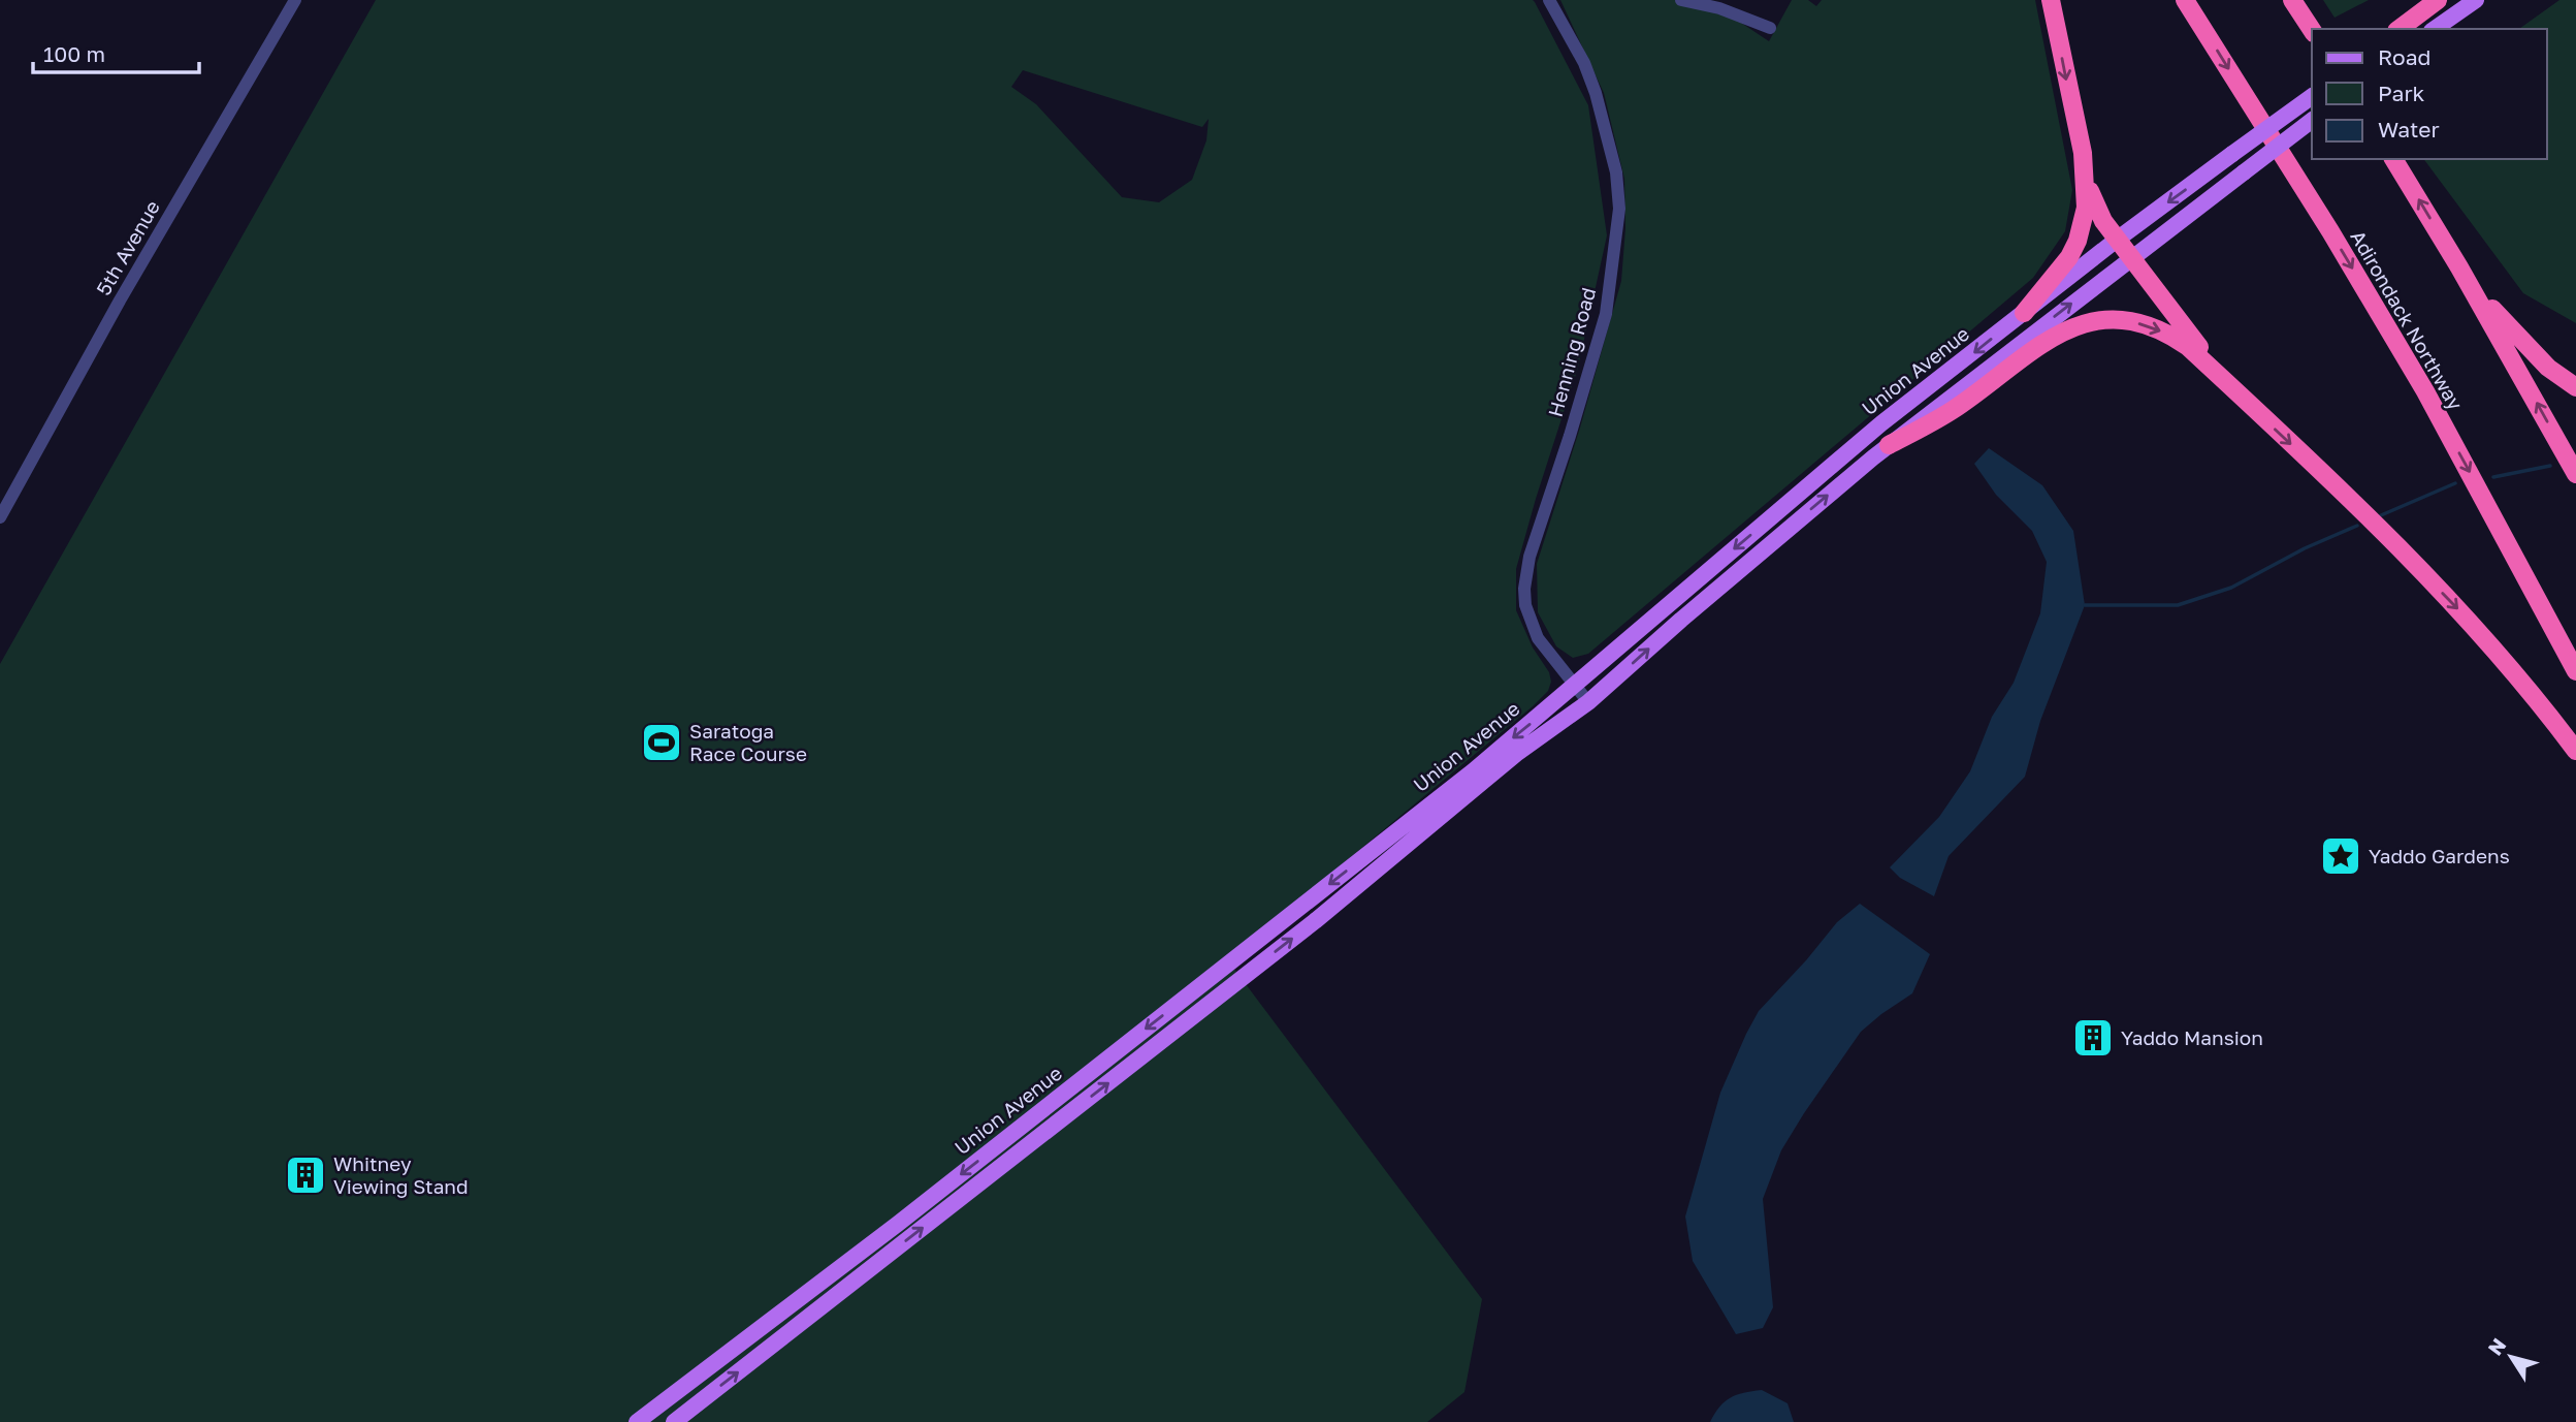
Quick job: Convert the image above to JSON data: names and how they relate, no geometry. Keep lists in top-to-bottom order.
{
  "streets": {
    "highway": ["Adirondack Northway"],
    "main road": ["Union Avenue"],
    "street": ["5th Avenue", "Henning Road"]
  },
  "crossings": [
    ["Henning Road", "Union Avenue"]
  ],
  "places": {
    "sports": ["Saratoga Race Course"],
    "place": ["Yaddo Gardens"],
    "building": ["Yaddo Mansion", "Whitney Viewing Stand"]
  },
  "legend": ["Road", "Park", "Water"],
  "scale_bar": "100 m",
  "north": "top left"
}
